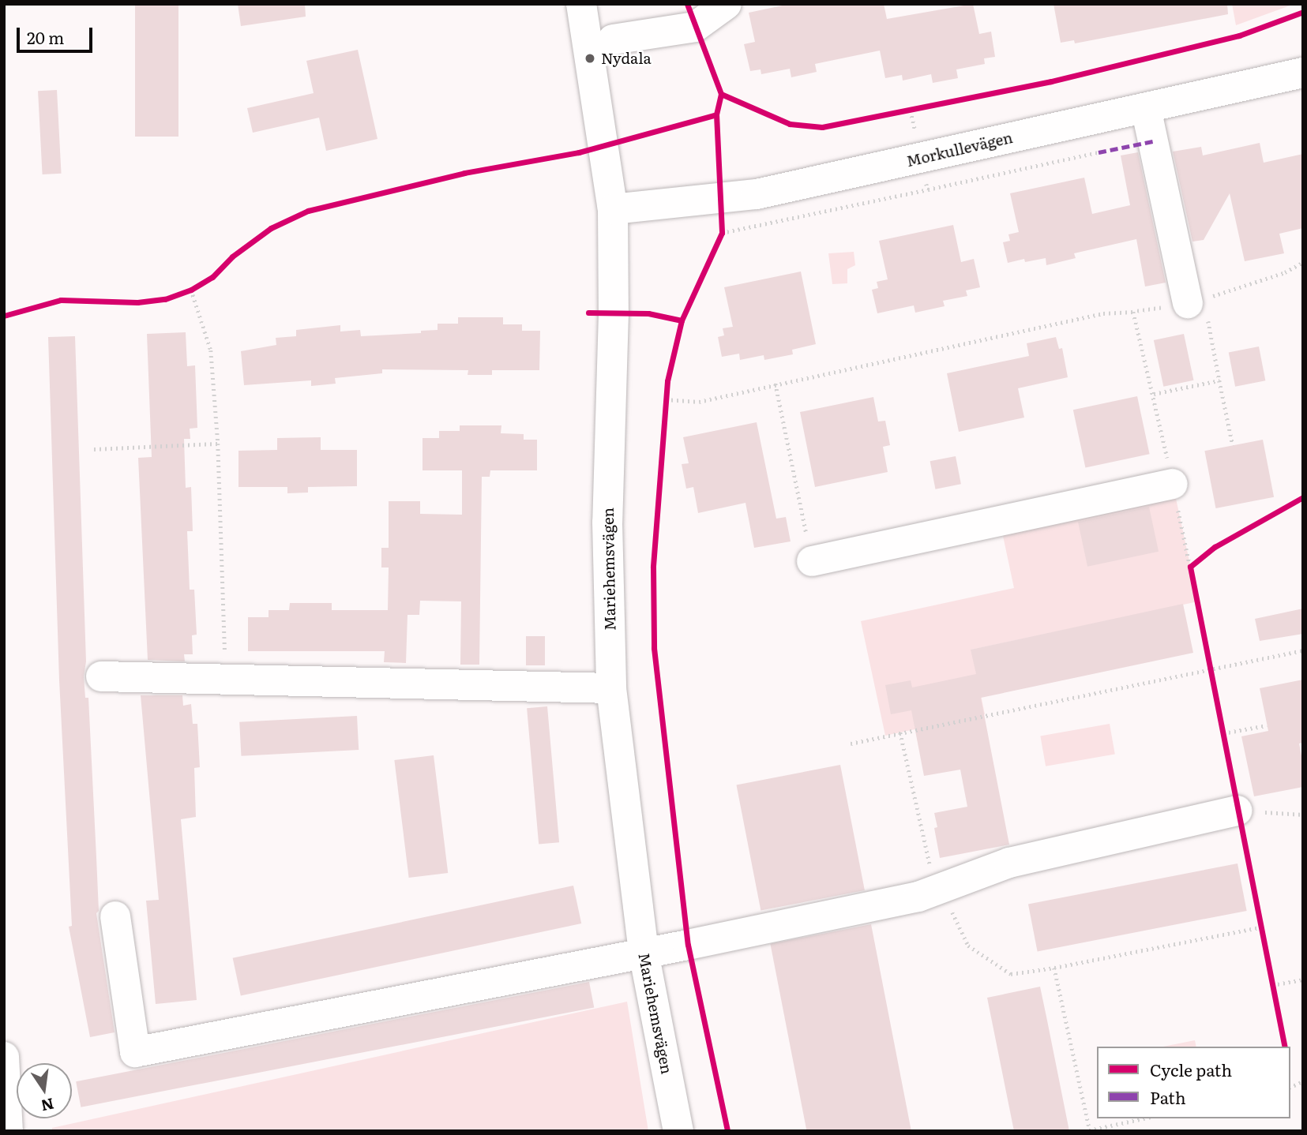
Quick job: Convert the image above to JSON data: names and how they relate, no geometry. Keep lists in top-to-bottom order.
{
  "streets": {
    "main road": ["Morkullevägen", "Mariehemsvägen"]
  },
  "crossings": [
    ["Morkullevägen", "Mariehemsvägen"]
  ],
  "places": ["Nydala"],
  "legend": ["Cycle path", "Path"],
  "scale_bar": "20 m",
  "north": "bottom"
}
